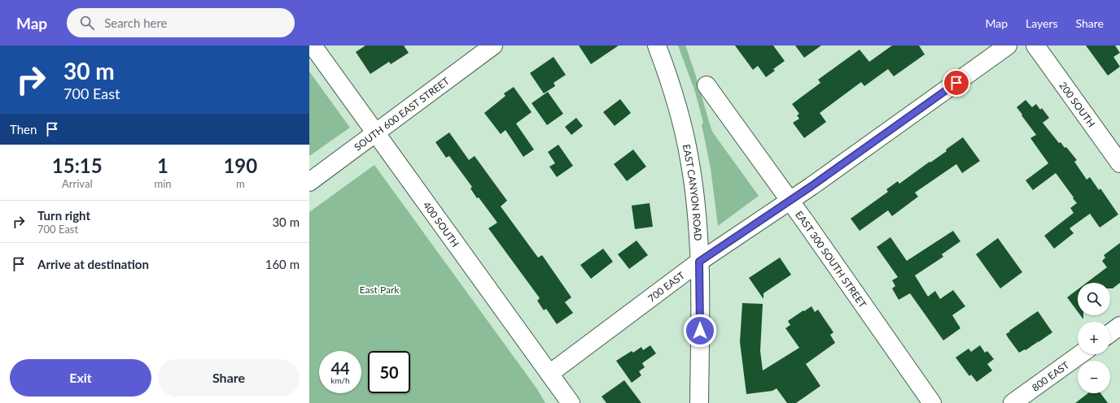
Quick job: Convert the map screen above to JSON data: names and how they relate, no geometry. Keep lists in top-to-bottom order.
{
  "streets": {
    "street": [
      "200 SOUTH",
      "SOUTH 600 EAST STREET",
      "EAST CANYON ROAD",
      "400 SOUTH",
      "EAST 300 SOUTH STREET",
      "700 EAST",
      "800 EAST"
    ]
  },
  "crossings": [
    ["SOUTH 600 EAST STREET", "400 SOUTH"],
    ["EAST CANYON ROAD", "700 EAST"],
    ["400 SOUTH", "700 EAST"],
    ["EAST 300 SOUTH STREET", "700 EAST"]
  ],
  "parks": ["East Park"],
  "page": {
    "header": "Map",
    "search": "Search here",
    "nav": ["Map", "Layers", "Share"],
    "turn": ["30 m", "700 East"],
    "then": "Then",
    "eta": [
      "15:15",
      "Arrival",
      "1",
      "min",
      "190",
      "m"
    ],
    "list": [
      {
        "name": "Turn right",
        "note": "700 East",
        "value": "30 m"
      },
      {
        "name": "Arrive at destination",
        "value": "160 m"
      }
    ],
    "map_buttons": ["+", "−"],
    "speed": "44 km/h",
    "limit": "50",
    "buttons": ["Exit", "Share"]
  }
}
